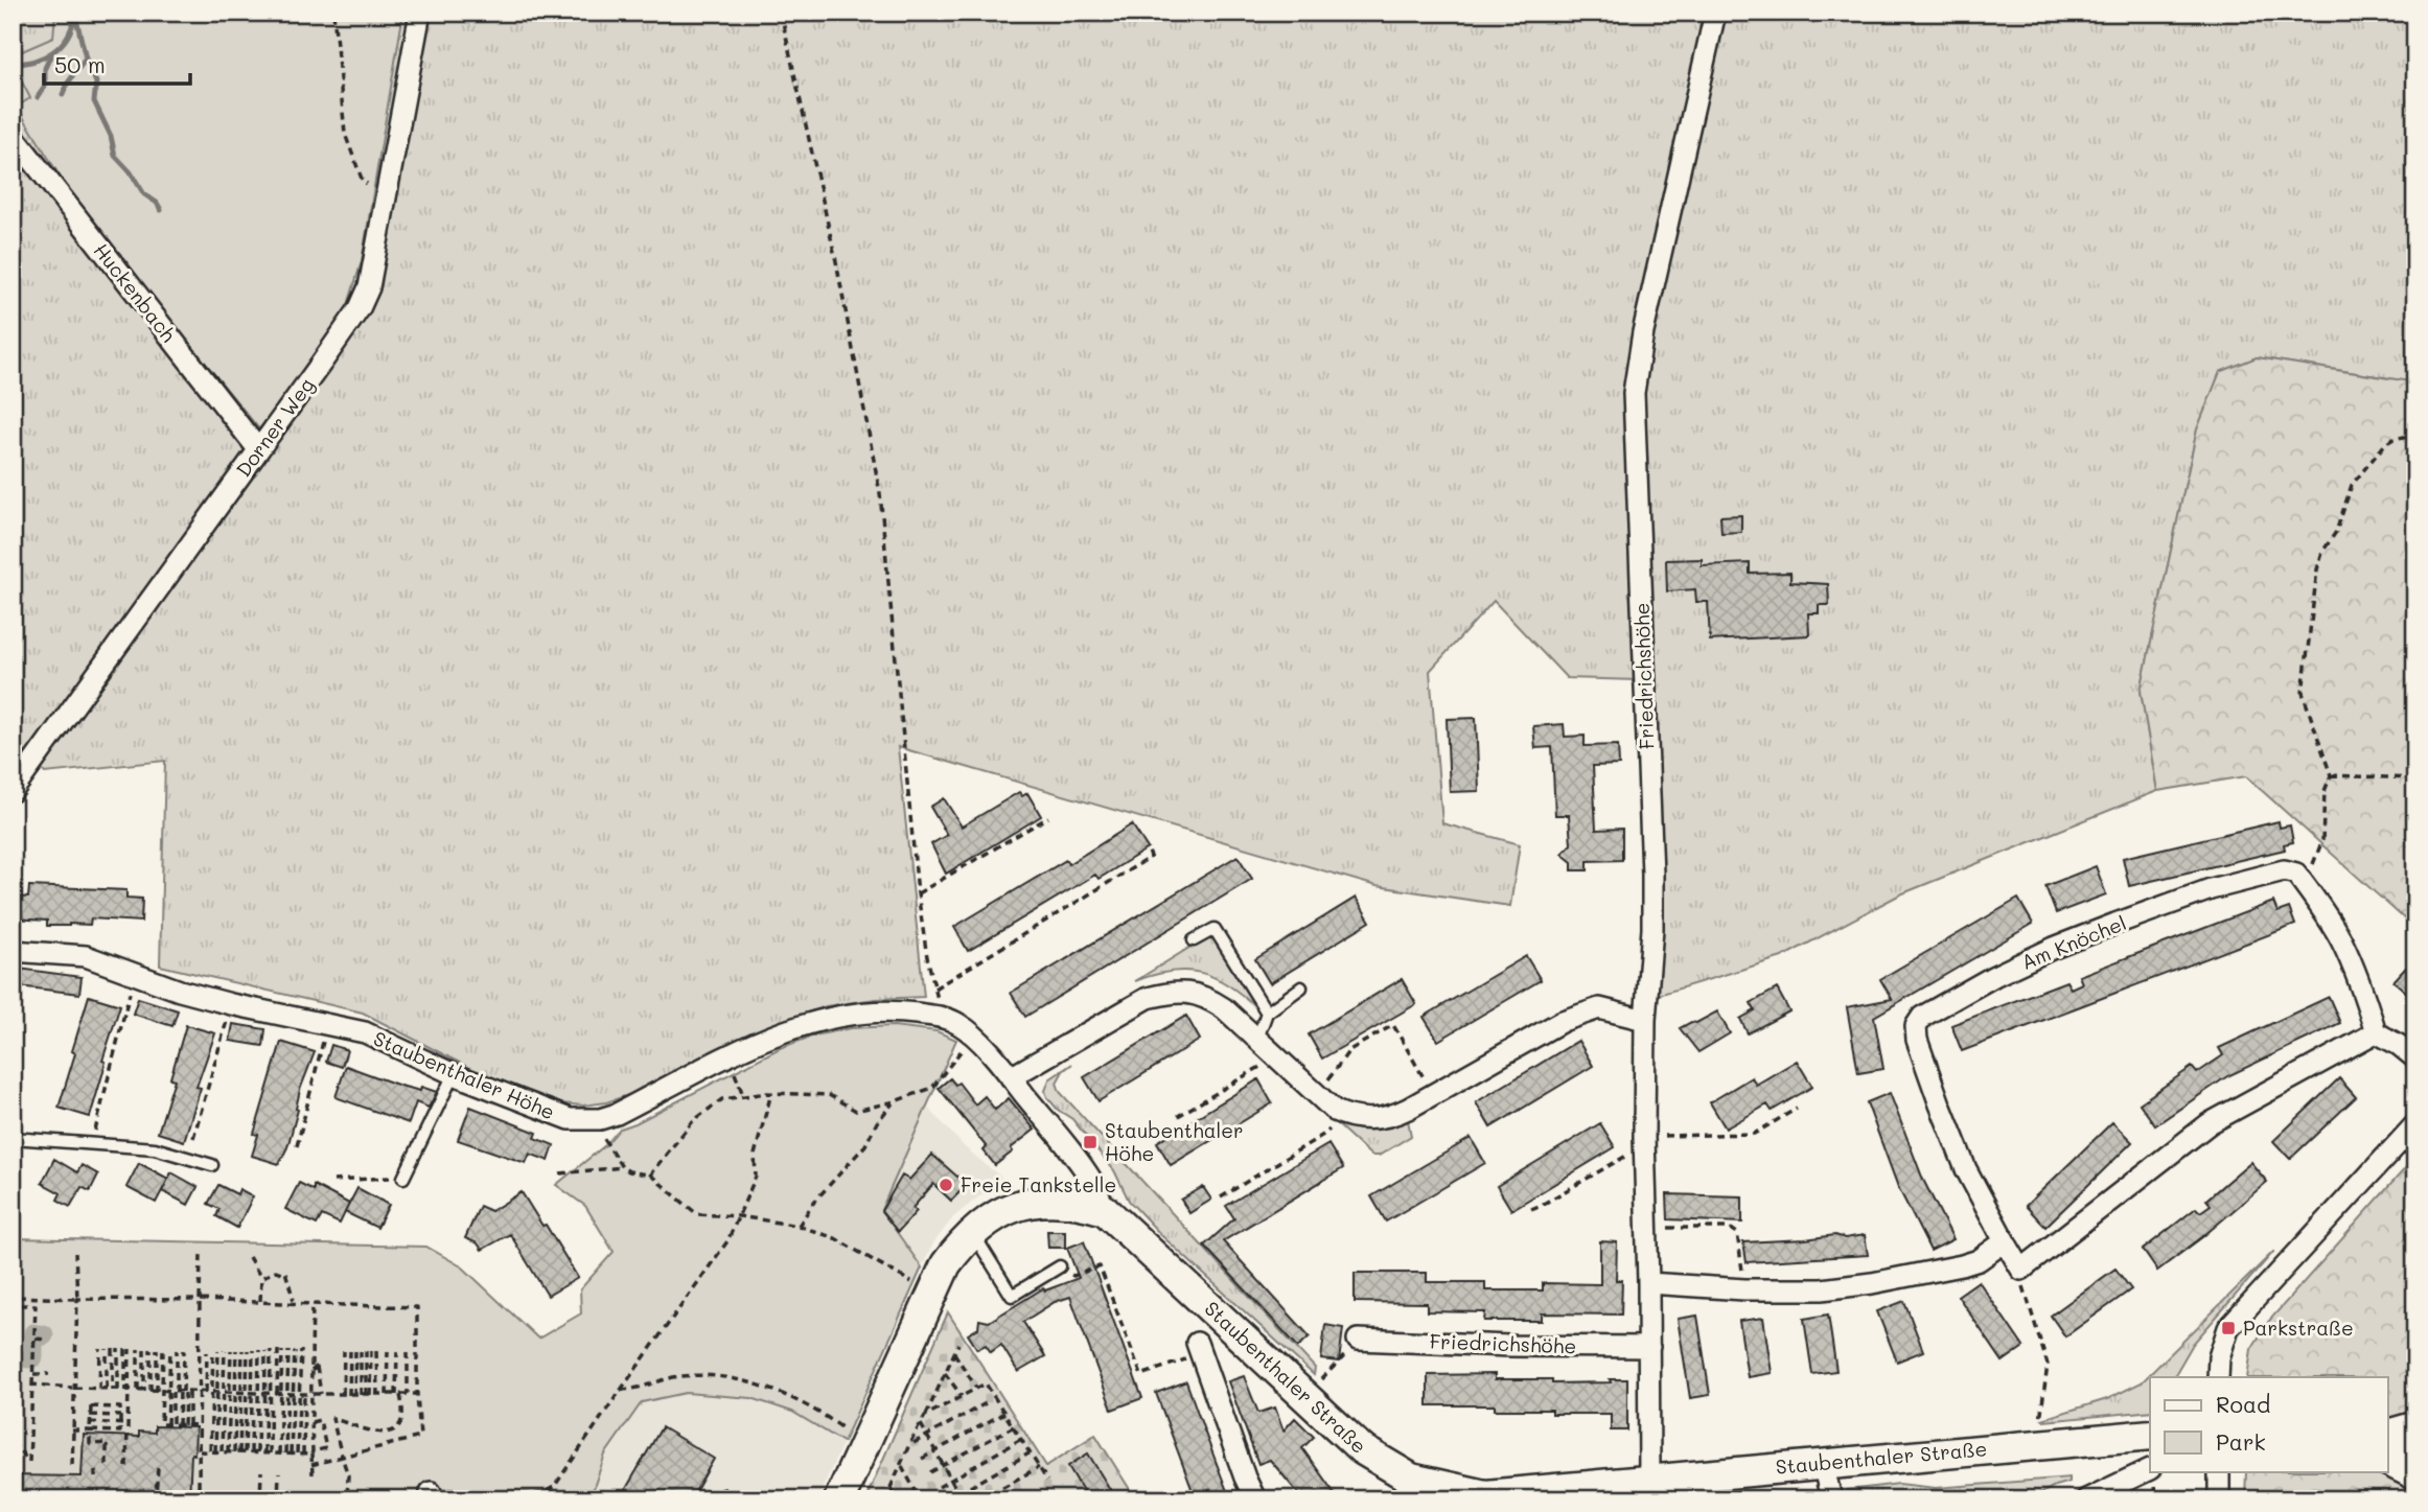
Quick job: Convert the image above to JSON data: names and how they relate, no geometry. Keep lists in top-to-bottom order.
{
  "streets": {
    "main road": ["Staubenthaler Straße"],
    "street": [
      "Huckenbach",
      "Dorner Weg",
      "Friedrichshöhe",
      "Am Knöchel",
      "Staubenthaler Höhe"
    ]
  },
  "crossings": [
    ["Huckenbach", "Dorner Weg"],
    ["Friedrichshöhe", "Staubenthaler Straße"],
    ["Staubenthaler Höhe", "Staubenthaler Straße"]
  ],
  "places": {
    "transit": ["Staubenthaler Höhe", "Parkstraße"],
    "other": ["Freie Tankstelle"]
  },
  "legend": ["Road", "Park"],
  "scale_bar": "50 m"
}
